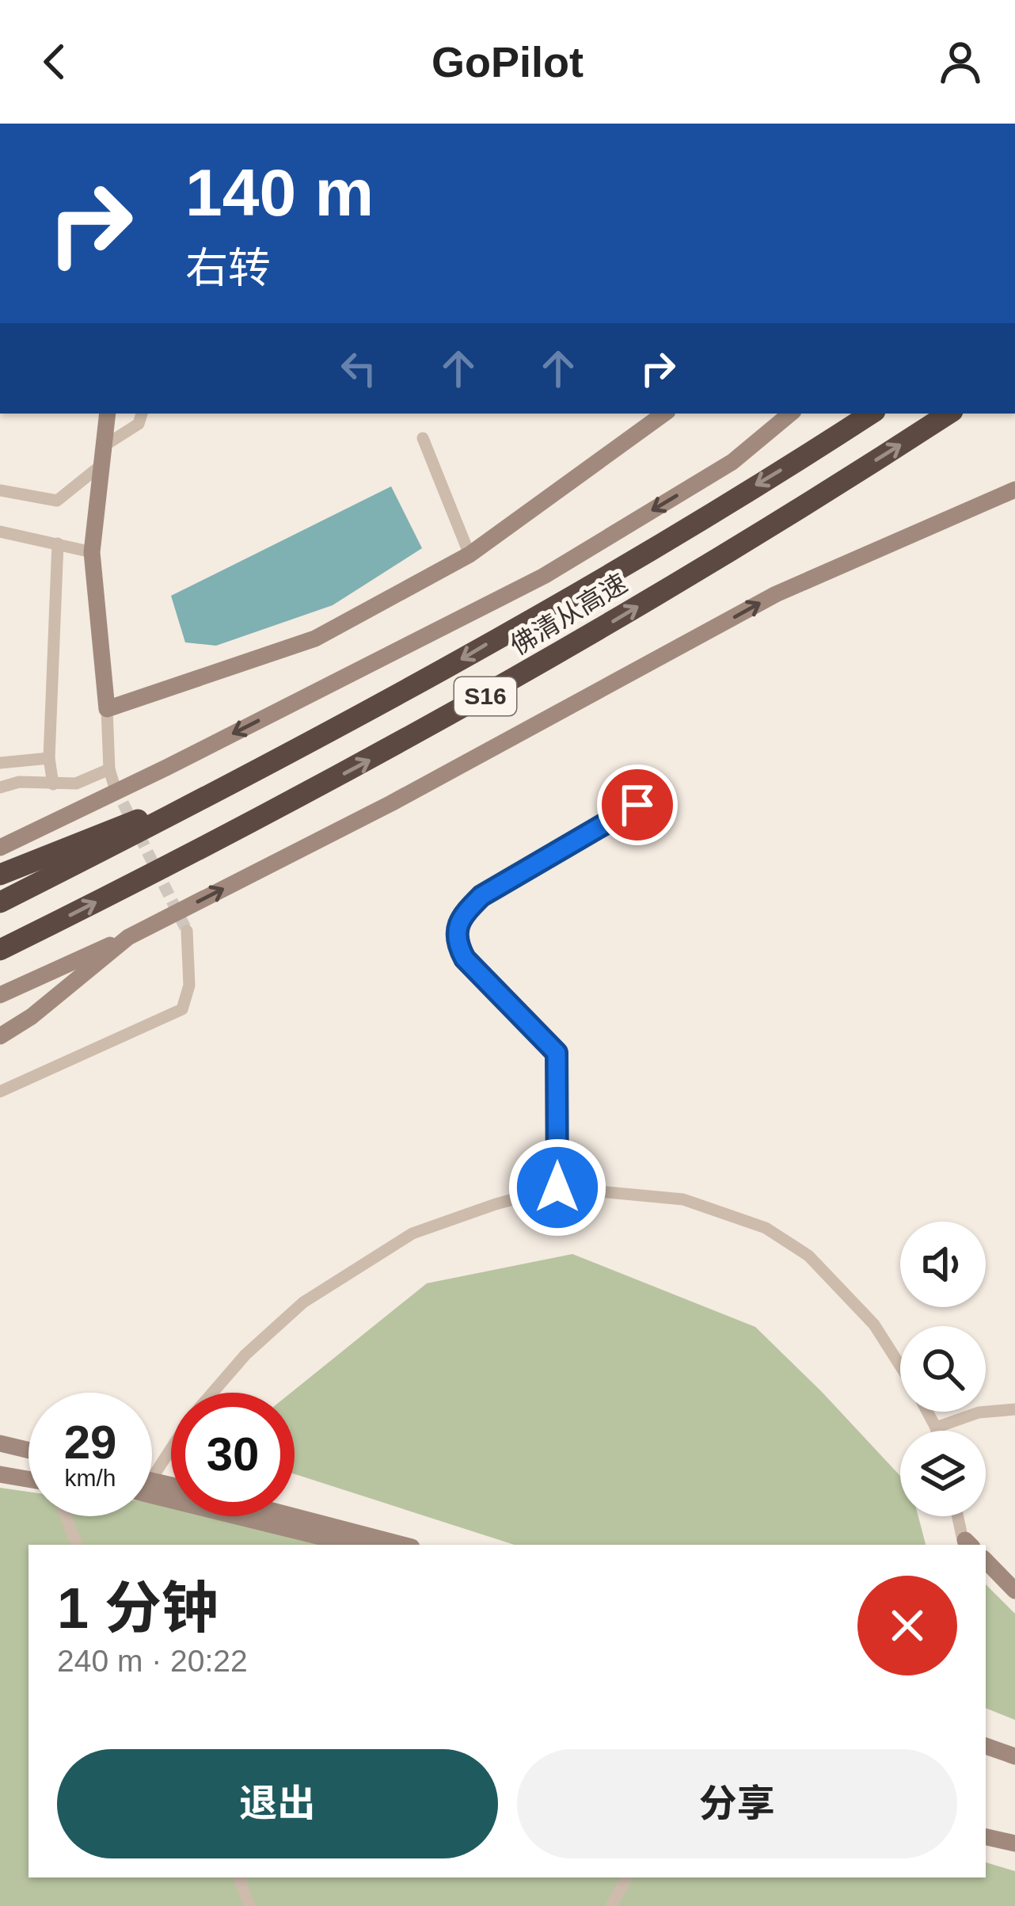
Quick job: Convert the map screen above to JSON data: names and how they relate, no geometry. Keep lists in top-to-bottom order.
{
  "streets": {
    "highway": ["佛清从高速", "S16"]
  },
  "page": {
    "header": "GoPilot",
    "turn": ["140 m", "右转"],
    "speed": "29 km/h",
    "limit": "30",
    "heading": ["1 分钟", "240 m · 20:22"],
    "buttons": ["退出", "分享"]
  }
}
